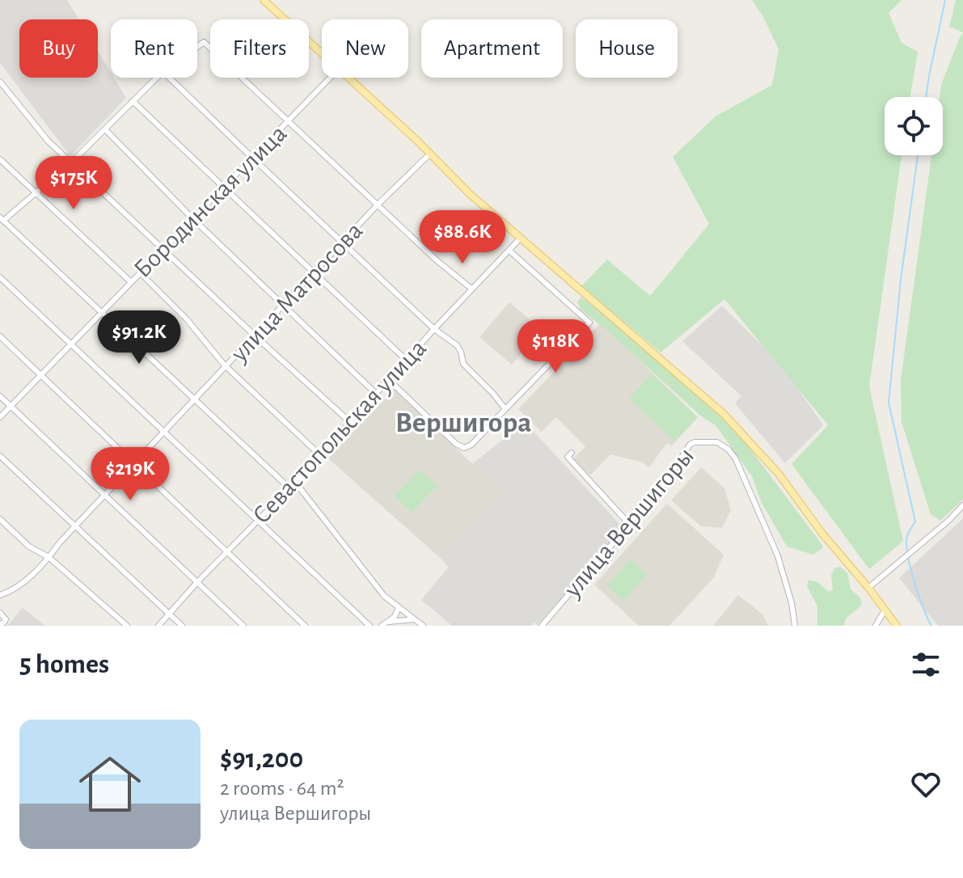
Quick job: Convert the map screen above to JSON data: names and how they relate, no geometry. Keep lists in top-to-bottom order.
{
  "streets": {
    "street": [
      "Бородинская улица",
      "улица Матросова",
      "Севастопольская улица",
      "улица Вершигоры"
    ]
  },
  "districts": ["Вершигора"],
  "page": {
    "chip": [
      "Buy",
      "Rent",
      "Filters",
      "New",
      "Apartment",
      "House"
    ],
    "price": [
      "$175K",
      "$88.6K",
      "$91.2K",
      "$118K",
      "$219K"
    ],
    "heading": "5 homes",
    "list": [
      {
        "name": "$91,200",
        "note": "2 rooms · 64 m² · улица Вершигоры"
      }
    ]
  }
}
